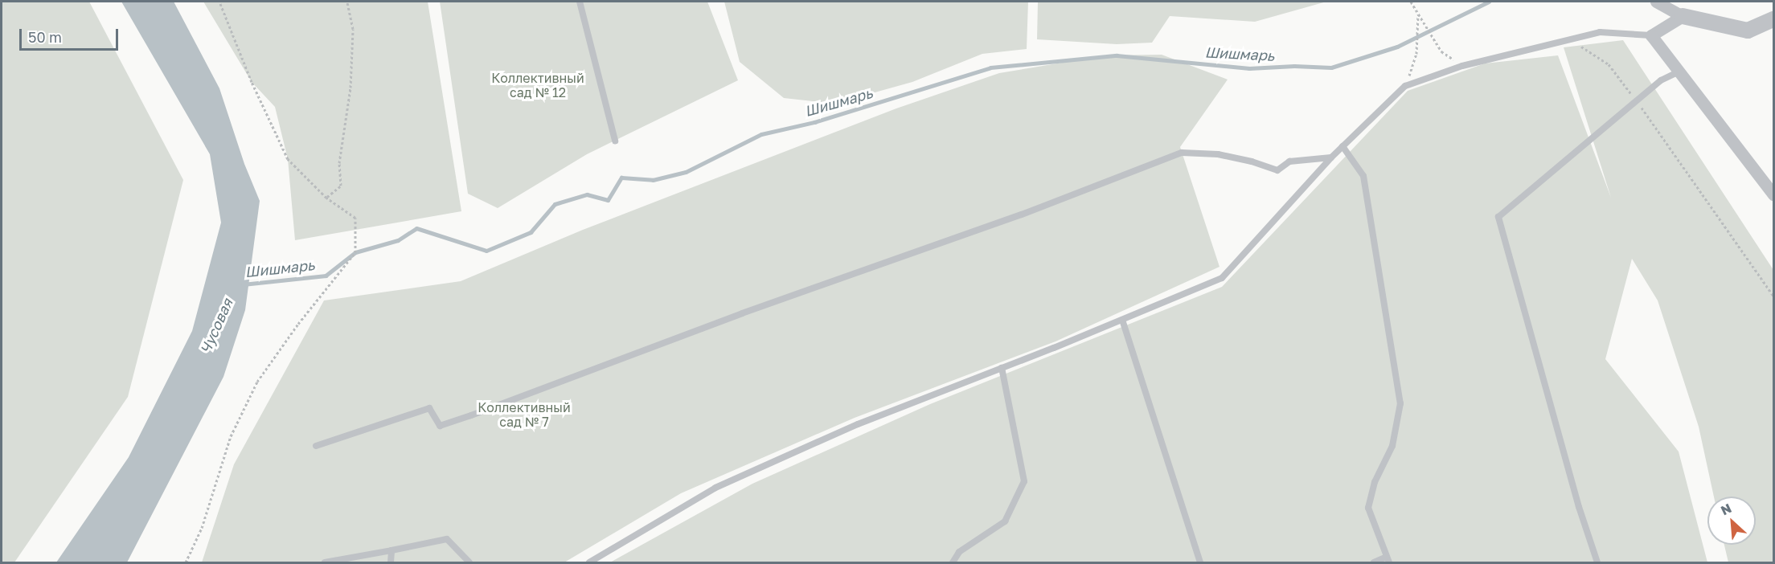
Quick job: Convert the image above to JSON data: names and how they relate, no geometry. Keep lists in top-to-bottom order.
{
  "water": ["Шишмарь", "Чусовая"],
  "parks": ["Коллективный сад № 12", "Коллективный сад № 7"],
  "scale_bar": "50 m",
  "north": "top left"
}
